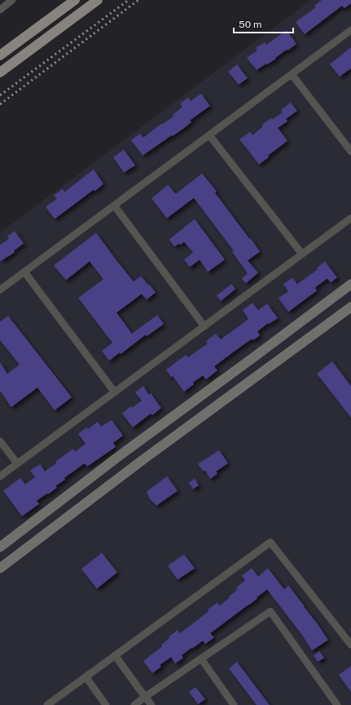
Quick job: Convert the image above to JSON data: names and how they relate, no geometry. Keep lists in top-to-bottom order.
{
  "scale_bar": "50 m"
}
